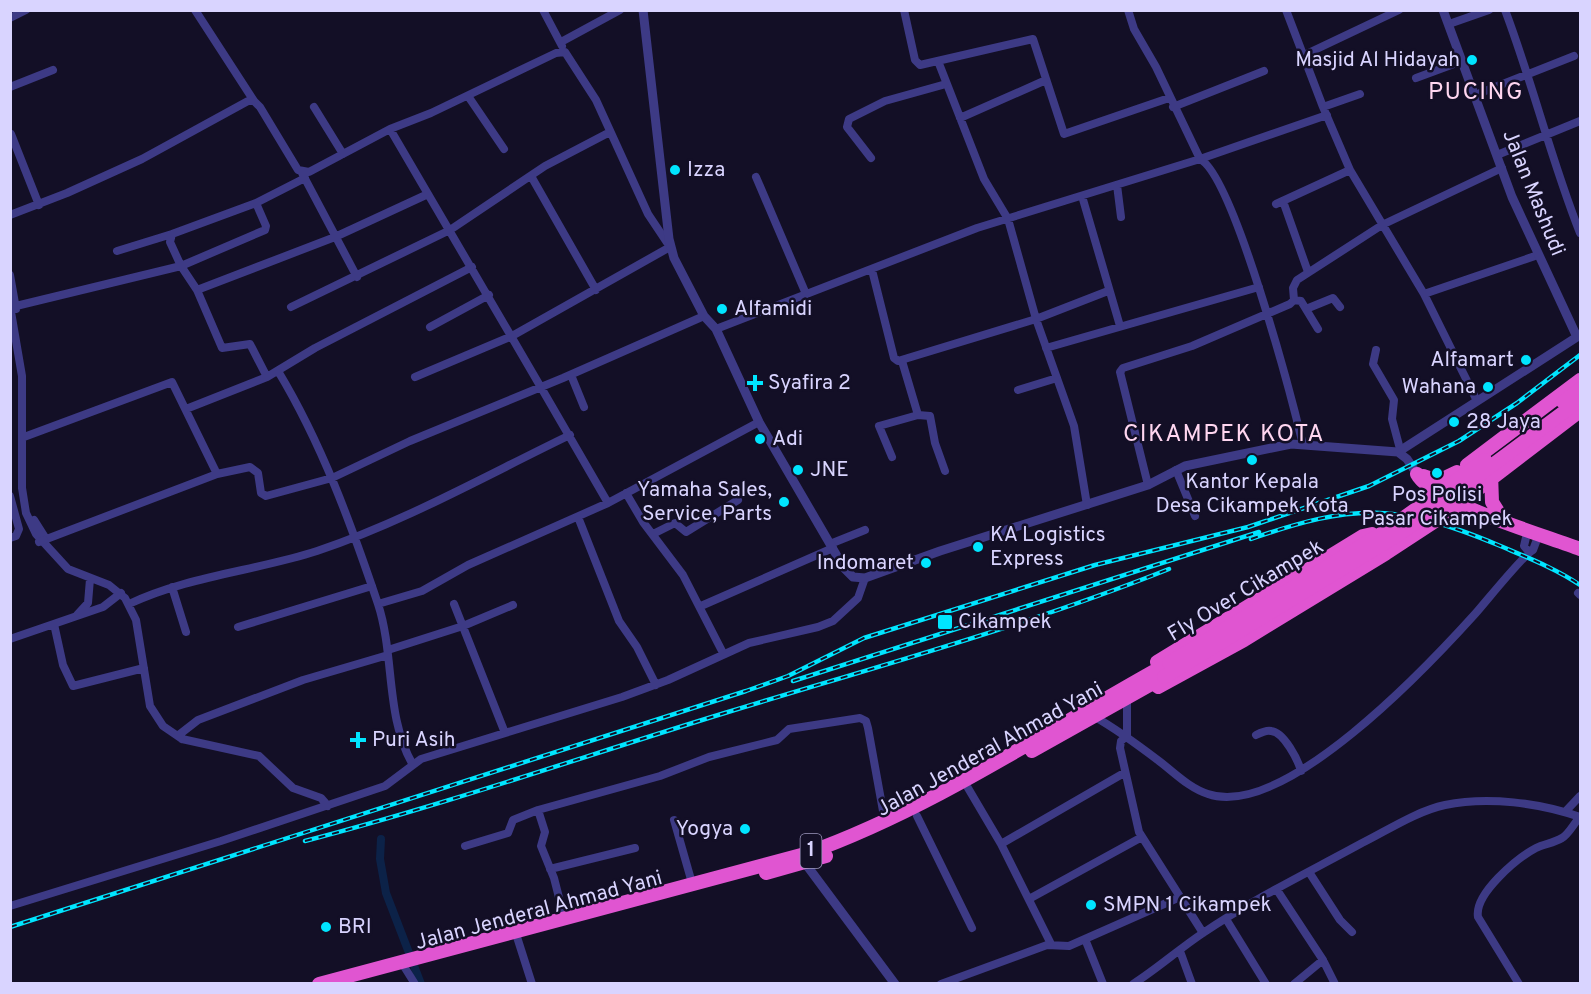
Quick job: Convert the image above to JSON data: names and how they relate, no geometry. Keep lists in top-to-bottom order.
{
  "streets": {
    "highway": ["Fly Over Cikampek", "Jalan Jenderal Ahmad Yani", "1"],
    "street": ["Jalan Mashudi"]
  },
  "crossings": [
    ["Fly Over Cikampek", "Jalan Jenderal Ahmad Yani"]
  ],
  "districts": ["PUCING", "CIKAMPEK KOTA"],
  "places": {
    "other": [
      "Masjid Al Hidayah",
      "Izza",
      "Alfamidi",
      "Alfamart",
      "Wahana",
      "28 Jaya",
      "Adi",
      "Kantor Kepala Desa Cikampek Kota",
      "JNE",
      "Pos Polisi Pasar Cikampek",
      "Yamaha Sales, Service, Parts",
      "KA Logistics Express",
      "Indomaret",
      "Yogya",
      "SMPN 1 Cikampek",
      "BRI"
    ],
    "health": ["Syafira 2", "Puri Asih"],
    "transit": ["Cikampek"]
  }
}
